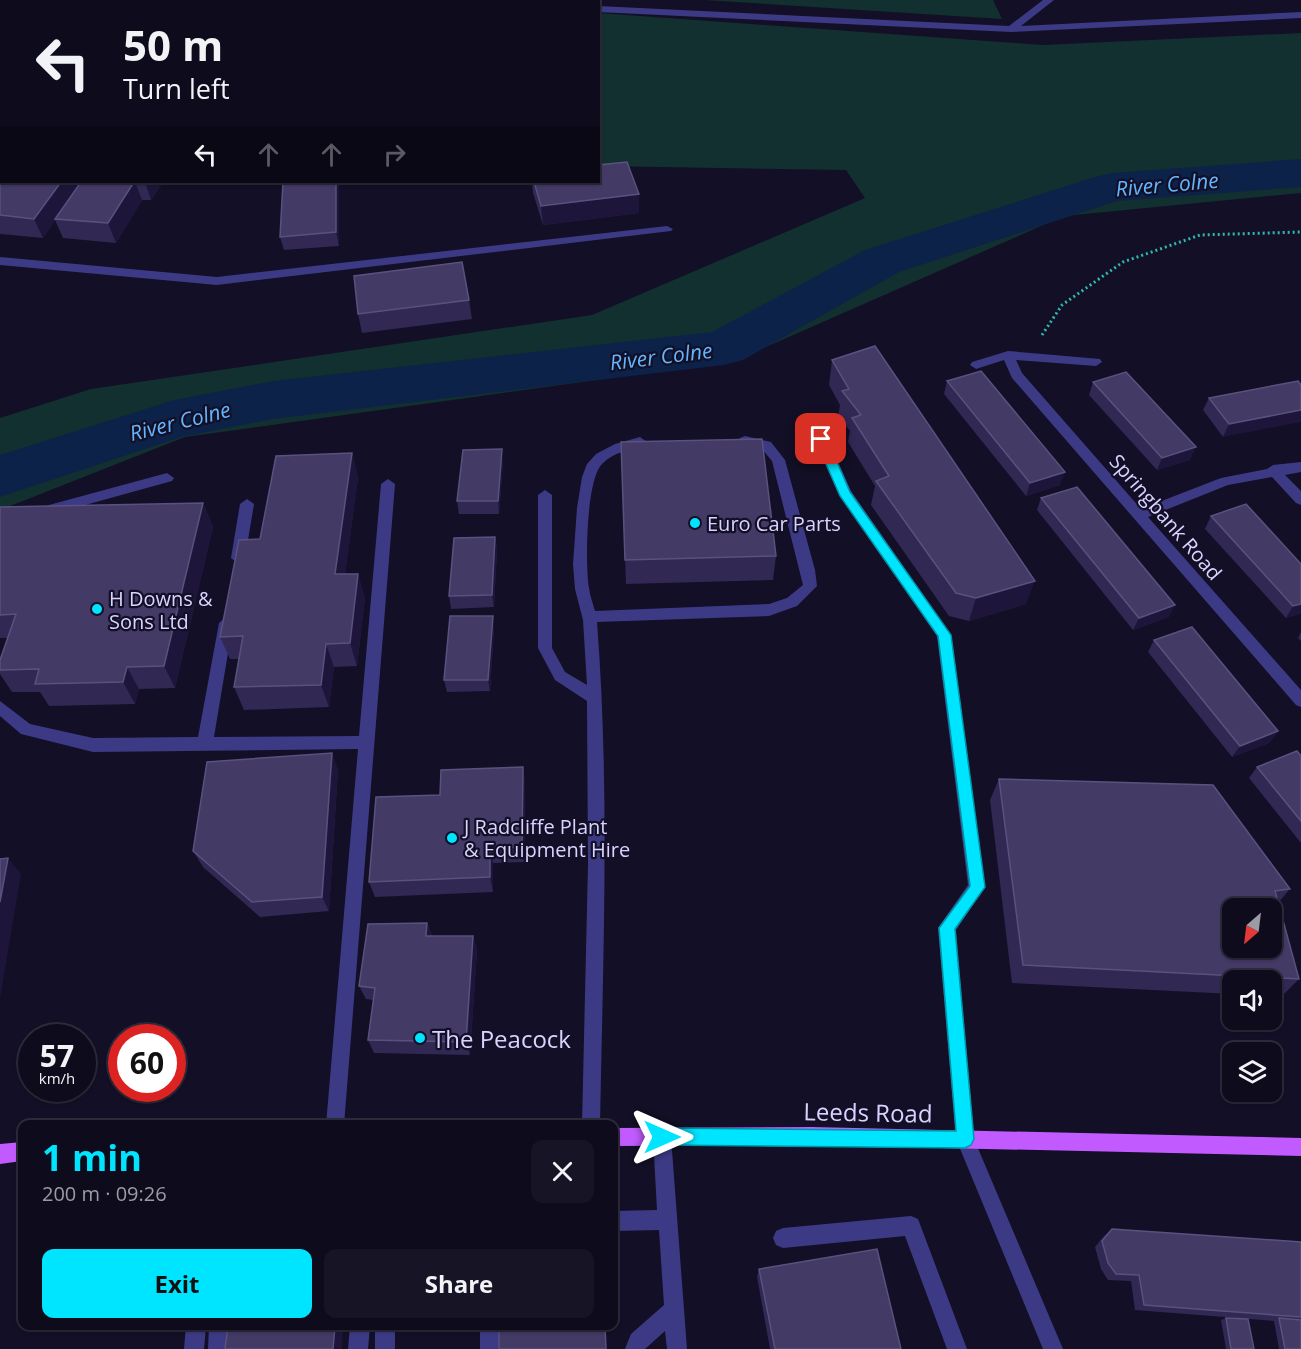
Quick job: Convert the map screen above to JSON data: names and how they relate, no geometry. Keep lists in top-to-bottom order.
{
  "streets": {
    "main road": ["Leeds Road"],
    "street": ["Springbank Road"]
  },
  "water": ["River Colne"],
  "places": [
    "Euro Car Parts",
    "H Downs & Sons Ltd",
    "J Radcliffe Plant & Equipment Hire",
    "The Peacock"
  ],
  "north": "bottom left",
  "page": {
    "turn": ["50 m", "Turn left"],
    "speed": "57 km/h",
    "limit": "60",
    "heading": ["1 min", "200 m · 09:26"],
    "buttons": ["Exit", "Share"]
  }
}
